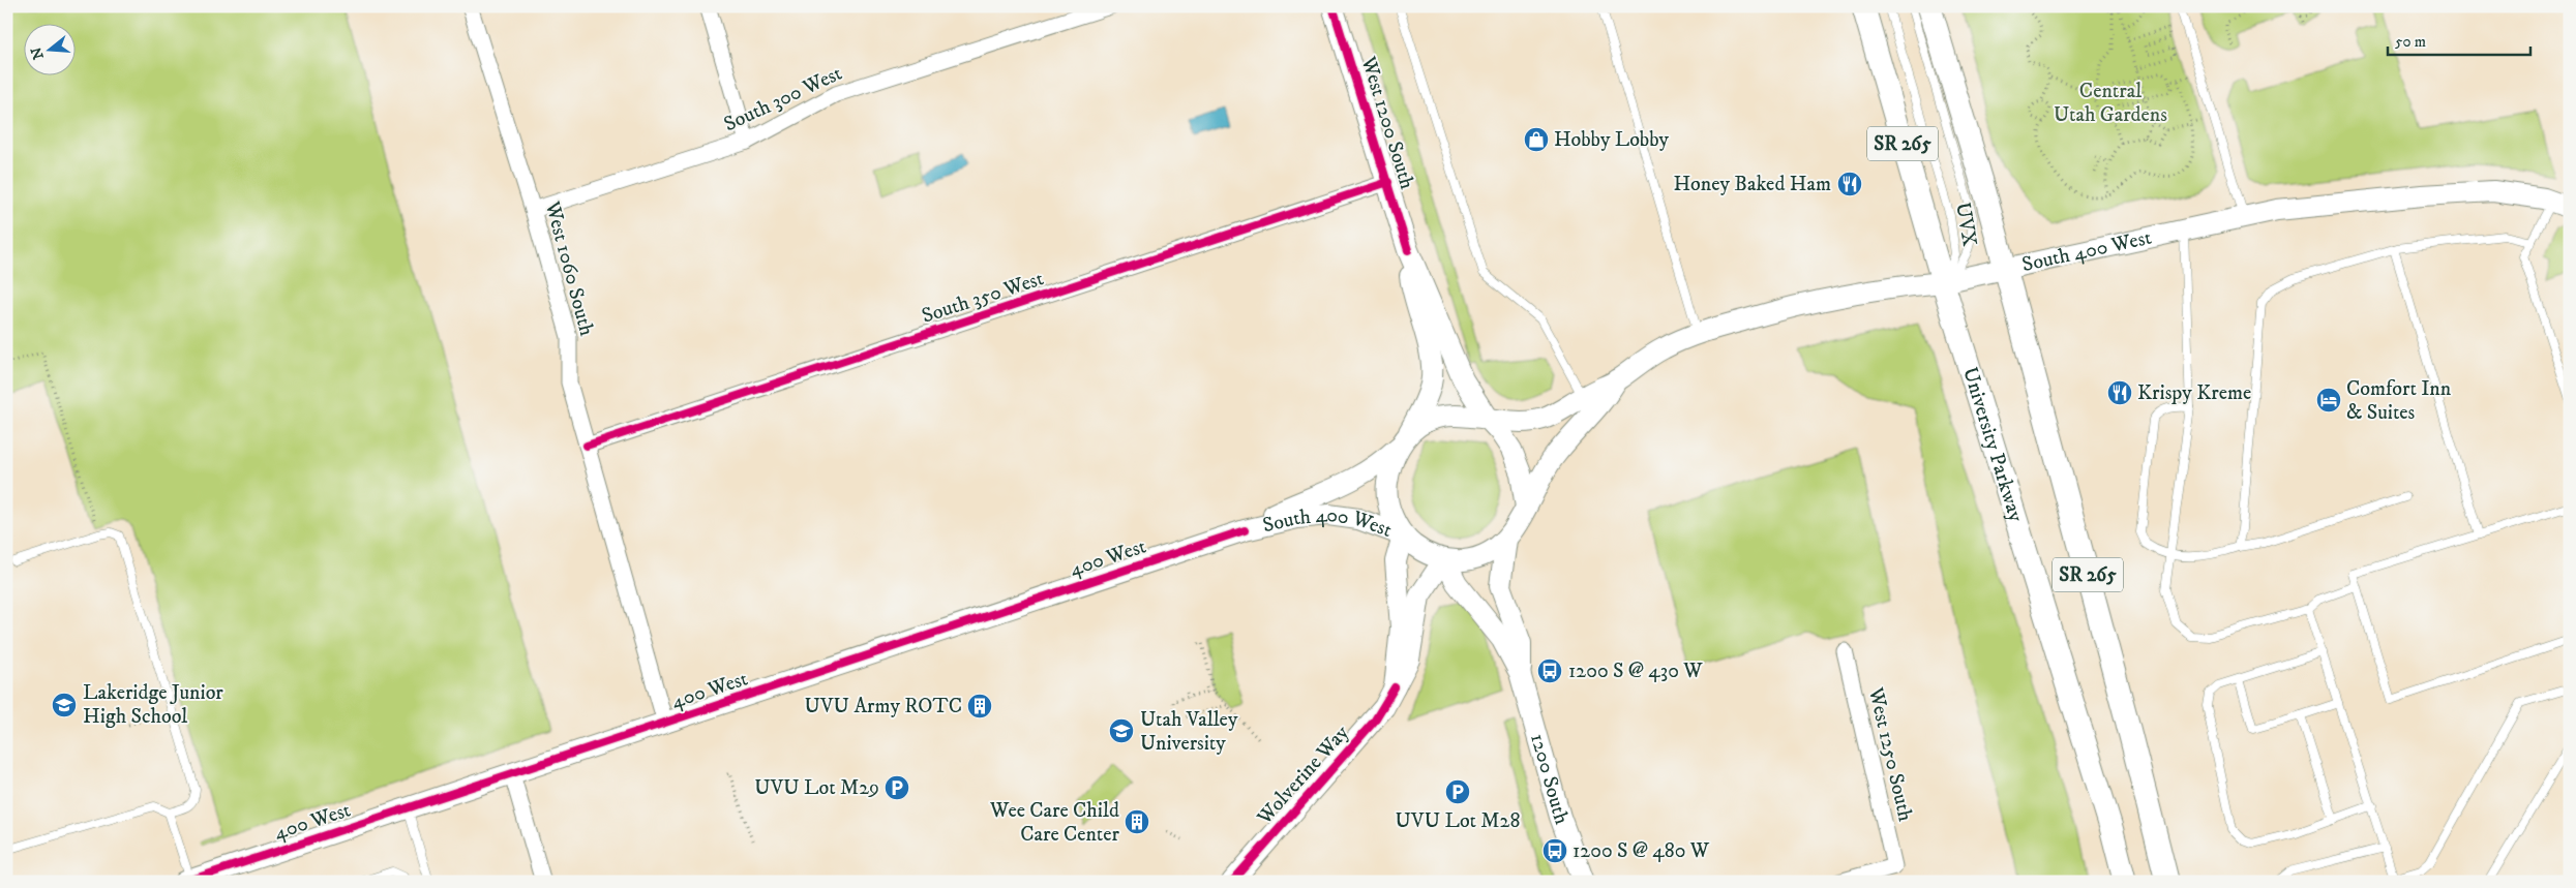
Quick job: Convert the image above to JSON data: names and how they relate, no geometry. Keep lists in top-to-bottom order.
{
  "streets": {
    "main road": [
      "West 1200 South",
      "SR 265",
      "South 400 West",
      "University Parkway",
      "400 West",
      "Wolverine Way",
      "1200 South"
    ],
    "street": [
      "South 300 West",
      "West 1060 South",
      "South 350 West",
      "West 1250 South"
    ],
    "lane": ["UVX"]
  },
  "crossings": [
    ["South 300 West", "West 1060 South"],
    ["West 1200 South", "South 400 West"],
    ["West 1200 South", "South 350 West"],
    ["West 1200 South", "Wolverine Way"],
    ["West 1200 South", "1200 South"],
    ["SR 265", "South 400 West"],
    ["UVX", "South 400 West"],
    ["UVX", "University Parkway"],
    ["South 400 West", "University Parkway"],
    ["South 400 West", "400 West"],
    ["South 400 West", "Wolverine Way"],
    ["South 400 West", "1200 South"],
    ["West 1060 South", "South 350 West"],
    ["West 1060 South", "400 West"],
    ["Wolverine Way", "1200 South"]
  ],
  "parks": ["Central Utah Gardens"],
  "places": {
    "shop": ["Hobby Lobby"],
    "restaurant": ["Honey Baked Ham", "Krispy Kreme"],
    "hotel": ["Comfort Inn & Suites"],
    "bus stop": ["1200 S @ 430 W", "1200 S @ 480 W"],
    "school or university": ["Lakeridge Junior High School", "Utah Valley University"],
    "building": ["UVU Army ROTC", "Wee Care Child Care Center"],
    "parking": ["UVU Lot M29", "UVU Lot M28"]
  },
  "scale_bar": "50 m",
  "north": "left"
}
